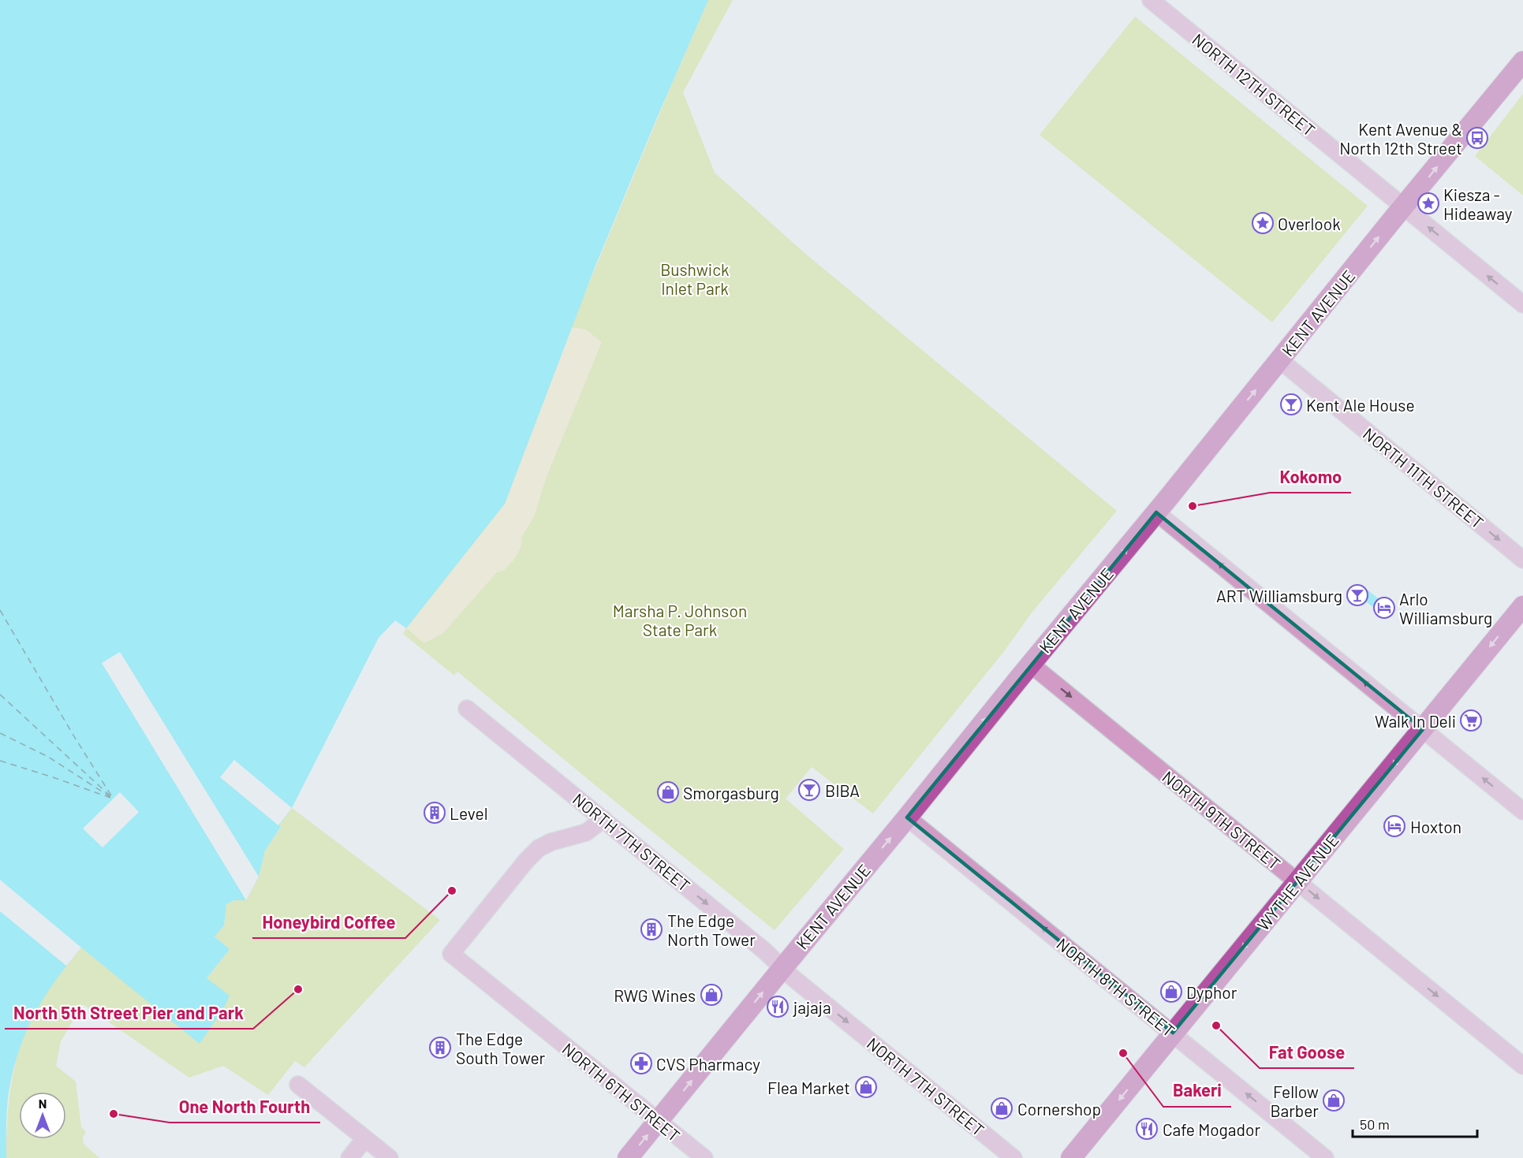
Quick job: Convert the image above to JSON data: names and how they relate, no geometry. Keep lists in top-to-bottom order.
{
  "streets": {
    "main road": ["KENT AVENUE", "WYTHE AVENUE"],
    "street": [
      "NORTH 12TH STREET",
      "NORTH 11TH STREET",
      "NORTH 9TH STREET",
      "NORTH 7TH STREET",
      "NORTH 8TH STREET",
      "NORTH 6TH STREET"
    ]
  },
  "crossings": [
    ["NORTH 12TH STREET", "KENT AVENUE"],
    ["KENT AVENUE", "NORTH 11TH STREET"],
    ["KENT AVENUE", "NORTH 9TH STREET"],
    ["KENT AVENUE", "NORTH 7TH STREET"],
    ["KENT AVENUE", "NORTH 8TH STREET"],
    ["KENT AVENUE", "NORTH 6TH STREET"],
    ["NORTH 9TH STREET", "WYTHE AVENUE"],
    ["NORTH 7TH STREET", "NORTH 6TH STREET"],
    ["WYTHE AVENUE", "NORTH 8TH STREET"]
  ],
  "one_way": [
    "KENT AVENUE",
    "NORTH 11TH STREET",
    "NORTH 9TH STREET",
    "NORTH 7TH STREET",
    "WYTHE AVENUE",
    "NORTH 8TH STREET"
  ],
  "parks": ["Bushwick Inlet Park", "Marsha P. Johnson State Park"],
  "places": {
    "bus stop": ["Kent Avenue & North 12th Street"],
    "place": ["Kiesza - Hideaway", "Overlook"],
    "bar": ["Kent Ale House", "ART Williamsburg", "BIBA"],
    "other": [
      "Kokomo",
      "Honeybird Coffee",
      "North 5th Street Pier and Park",
      "Fat Goose",
      "Bakeri",
      "One North Fourth"
    ],
    "hotel": ["Arlo Williamsburg", "Hoxton"],
    "supermarket": ["Walk In Deli"],
    "shop": [
      "Smorgasburg",
      "Dyphor",
      "RWG Wines",
      "Flea Market",
      "Fellow Barber",
      "Cornershop"
    ],
    "building": ["Level", "The Edge North Tower", "The Edge South Tower"],
    "restaurant": ["jajaja", "Cafe Mogador"],
    "pharmacy": ["CVS Pharmacy"]
  },
  "scale_bar": "50 m",
  "north": "top"
}
